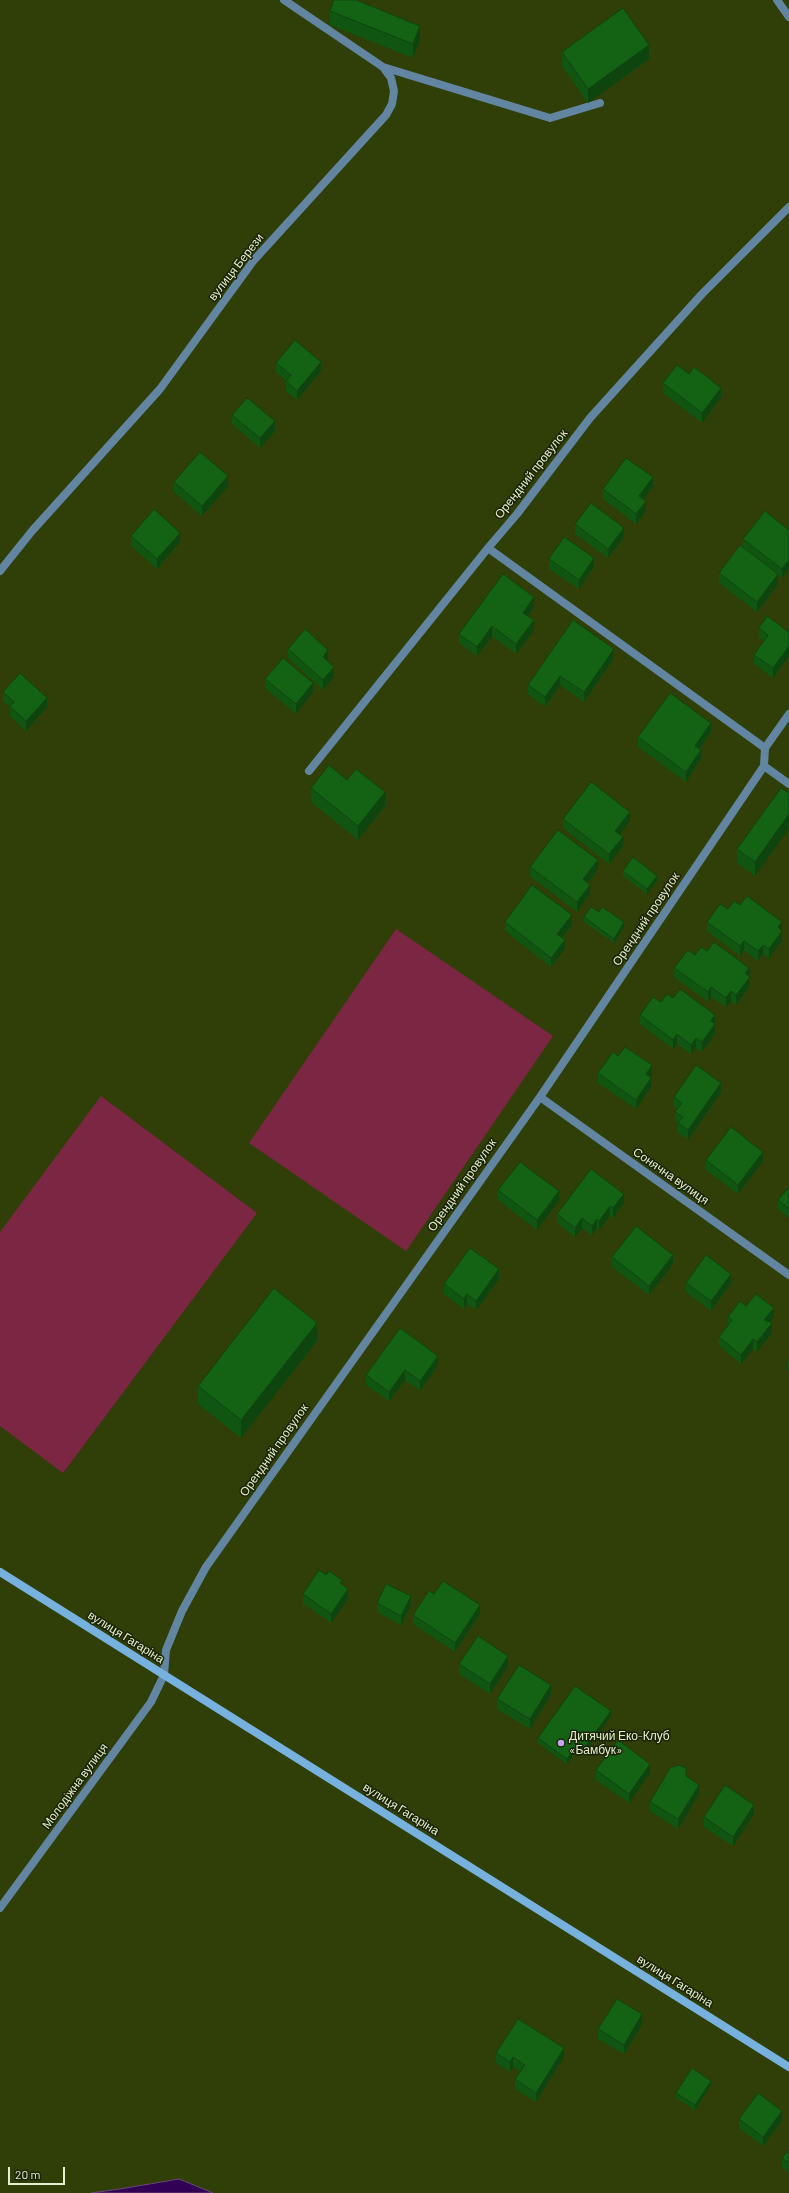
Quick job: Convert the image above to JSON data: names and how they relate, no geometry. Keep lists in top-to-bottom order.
{
  "streets": {
    "street": [
      "вулиця Берези",
      "Орендний провулок",
      "Сонячна вулиця",
      "вулиця Гагаріна",
      "Молодіжна вулиця"
    ]
  },
  "crossings": [
    ["Орендний провулок", "Сонячна вулиця"],
    ["Орендний провулок", "вулиця Гагаріна"],
    ["Орендний провулок", "Молодіжна вулиця"],
    ["вулиця Гагаріна", "Молодіжна вулиця"]
  ],
  "places": ["Дитячий Еко-Клуб «Бамбук»"],
  "scale_bar": "20 m"
}
